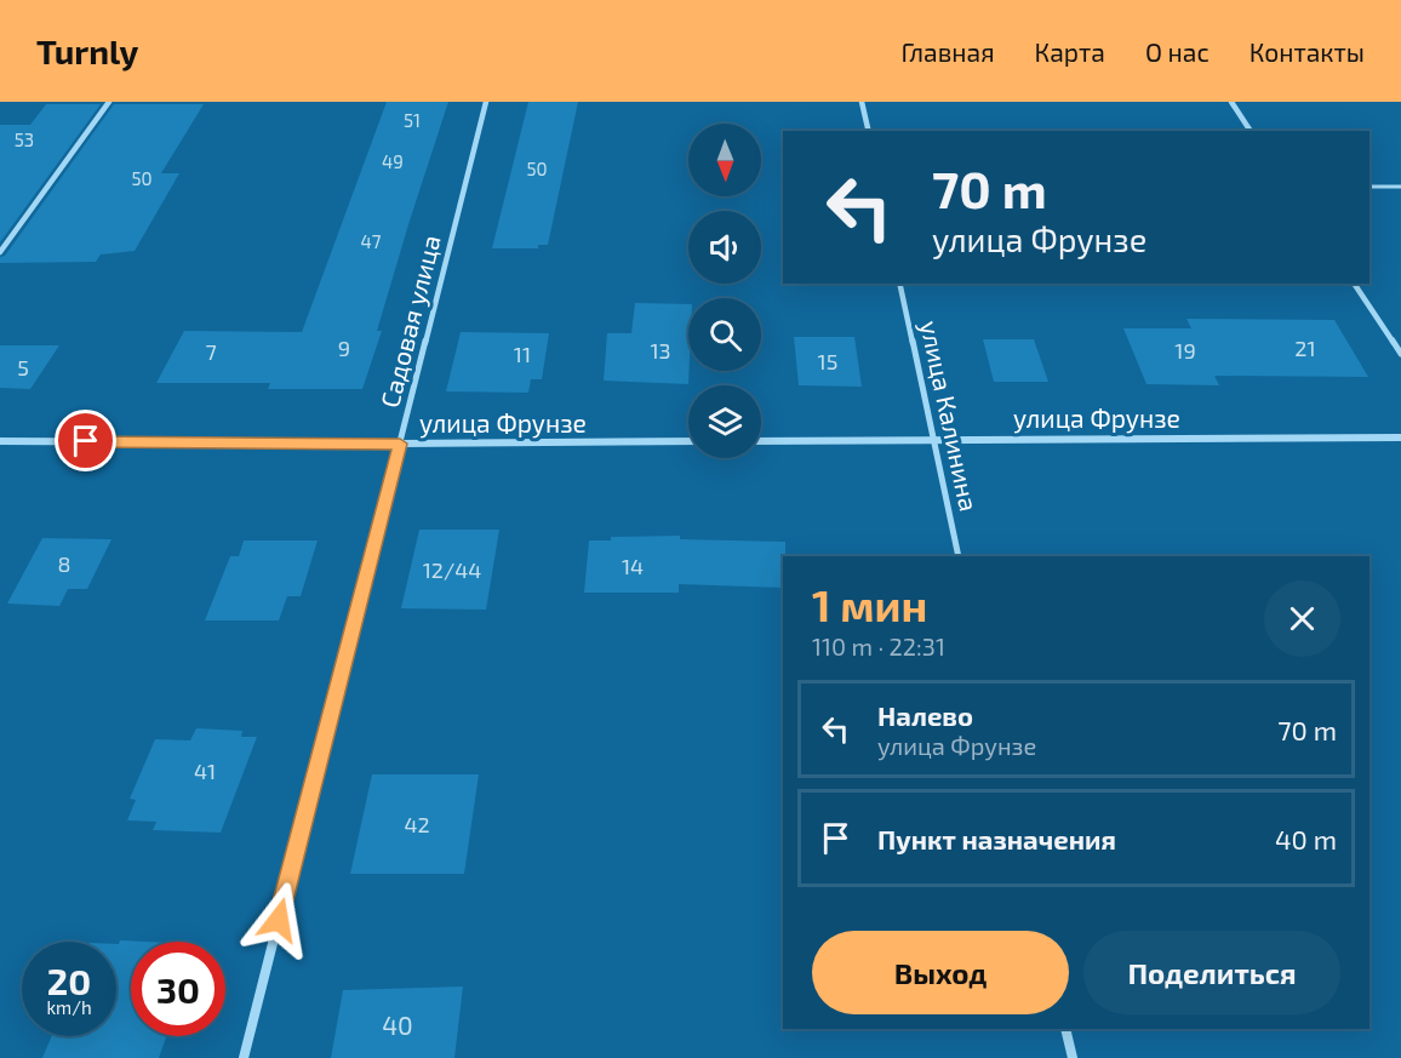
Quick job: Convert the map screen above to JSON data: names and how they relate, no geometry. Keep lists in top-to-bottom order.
{
  "streets": {
    "street": ["Садовая улица", "улица Калинина", "улица Фрунзе"]
  },
  "crossings": [
    ["Садовая улица", "улица Фрунзе"],
    ["улица Калинина", "улица Фрунзе"]
  ],
  "house_numbers": [
    "51",
    "53",
    "49",
    "50",
    "50",
    "47",
    "9",
    "21",
    "13",
    "19",
    "7",
    "11",
    "15",
    "5",
    "8",
    "14",
    "12/44",
    "41",
    "42",
    "40"
  ],
  "north": "bottom",
  "page": {
    "header": "Turnly",
    "nav": [
      "Главная",
      "Карта",
      "О нас",
      "Контакты"
    ],
    "turn": ["70 m", "улица Фрунзе"],
    "heading": ["1 мин", "110 m · 22:31"],
    "list": [
      {
        "name": "Налево",
        "note": "улица Фрунзе",
        "value": "70 m"
      },
      {
        "name": "Пункт назначения",
        "value": "40 m"
      }
    ],
    "buttons": ["Выход", "Поделиться"],
    "speed": "20 km/h",
    "limit": "30"
  }
}
